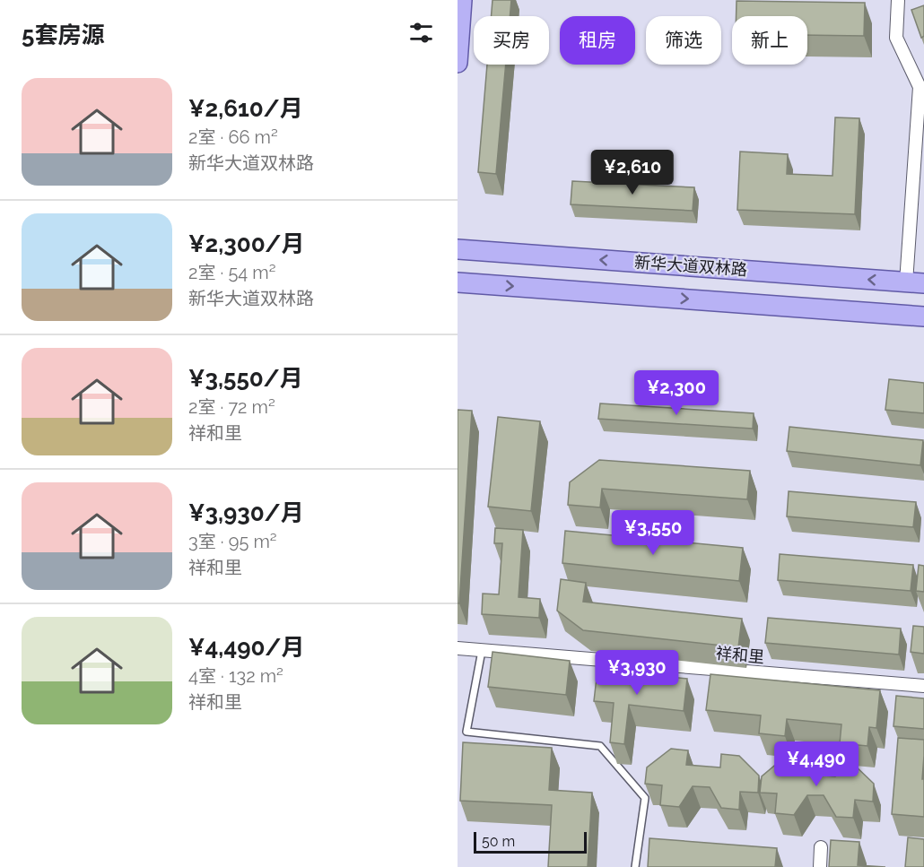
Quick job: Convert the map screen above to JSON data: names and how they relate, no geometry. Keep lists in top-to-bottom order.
{
  "streets": {
    "main road": ["新华大道双林路"],
    "street": ["祥和里"]
  },
  "scale_bar": "50 m",
  "page": {
    "heading": "5套房源",
    "chip": [
      "买房",
      "租房",
      "筛选",
      "新上"
    ],
    "list": [
      {
        "name": "¥2,610/月",
        "note": "2室 · 66 m² · 新华大道双林路"
      },
      {
        "name": "¥2,300/月",
        "note": "2室 · 54 m² · 新华大道双林路"
      },
      {
        "name": "¥3,550/月",
        "note": "2室 · 72 m² · 祥和里"
      },
      {
        "name": "¥3,930/月",
        "note": "3室 · 95 m² · 祥和里"
      },
      {
        "name": "¥4,490/月",
        "note": "4室 · 132 m² · 祥和里"
      }
    ],
    "price": [
      "¥2,610",
      "¥2,300",
      "¥3,550",
      "¥3,930",
      "¥4,490"
    ],
    "scale": "50 m"
  }
}
